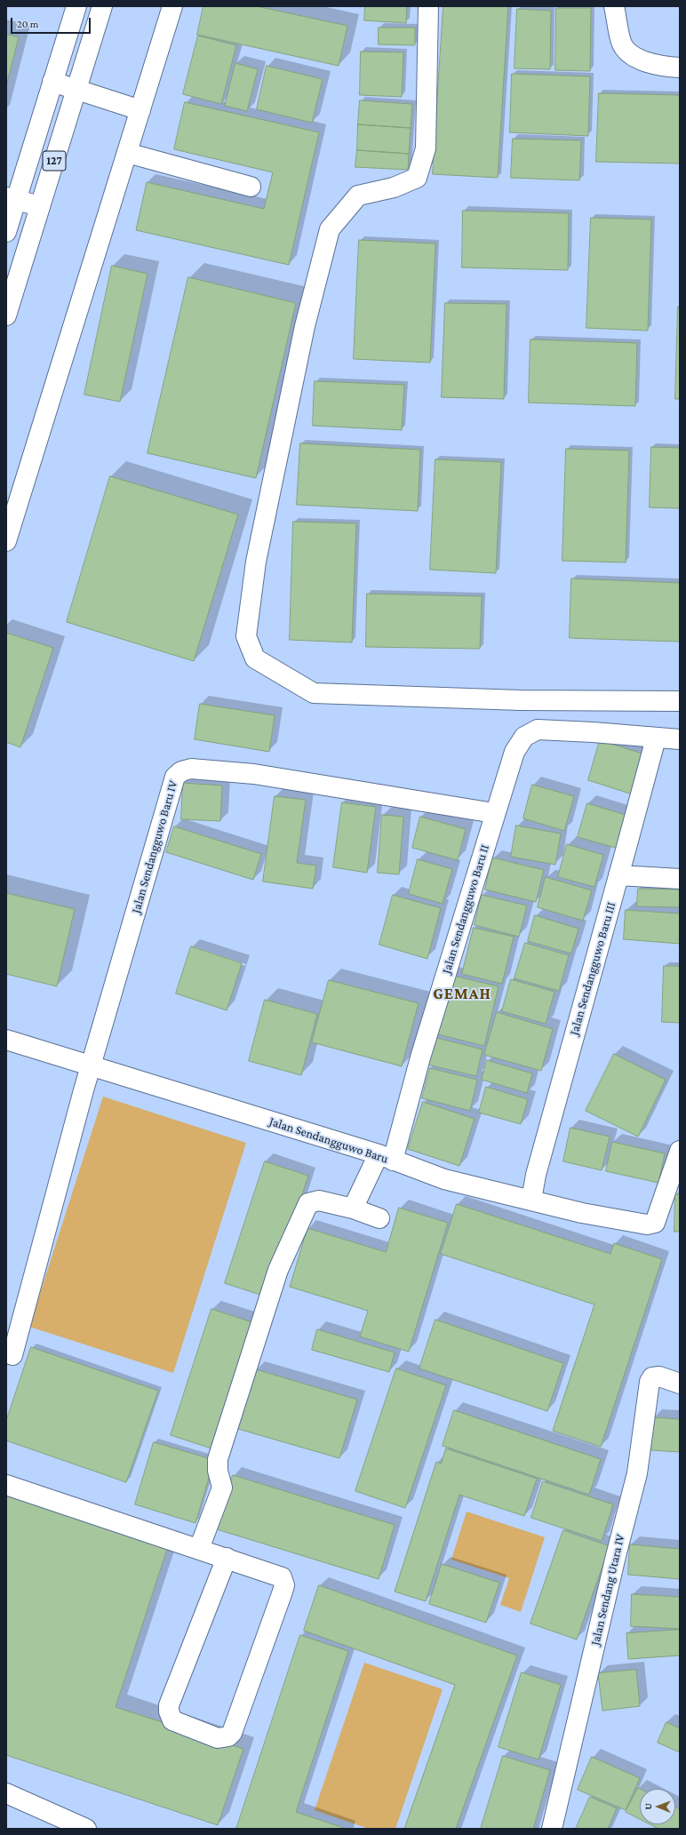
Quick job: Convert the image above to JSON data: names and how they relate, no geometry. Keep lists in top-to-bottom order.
{
  "streets": {
    "street": [
      "127",
      "Jalan Sendangguwo Baru IV",
      "Jalan Sendangguwo Baru II",
      "Jalan Sendangguwo Baru III",
      "Jalan Sendangguwo Baru",
      "Jalan Sendang Utara IV"
    ]
  },
  "crossings": [
    ["Jalan Sendangguwo Baru IV", "Jalan Sendangguwo Baru II"],
    ["Jalan Sendangguwo Baru IV", "Jalan Sendangguwo Baru"],
    ["Jalan Sendangguwo Baru II", "Jalan Sendangguwo Baru III"],
    ["Jalan Sendangguwo Baru II", "Jalan Sendangguwo Baru"],
    ["Jalan Sendangguwo Baru III", "Jalan Sendangguwo Baru"]
  ],
  "districts": ["GEMAH"],
  "scale_bar": "20 m",
  "north": "left"
}
